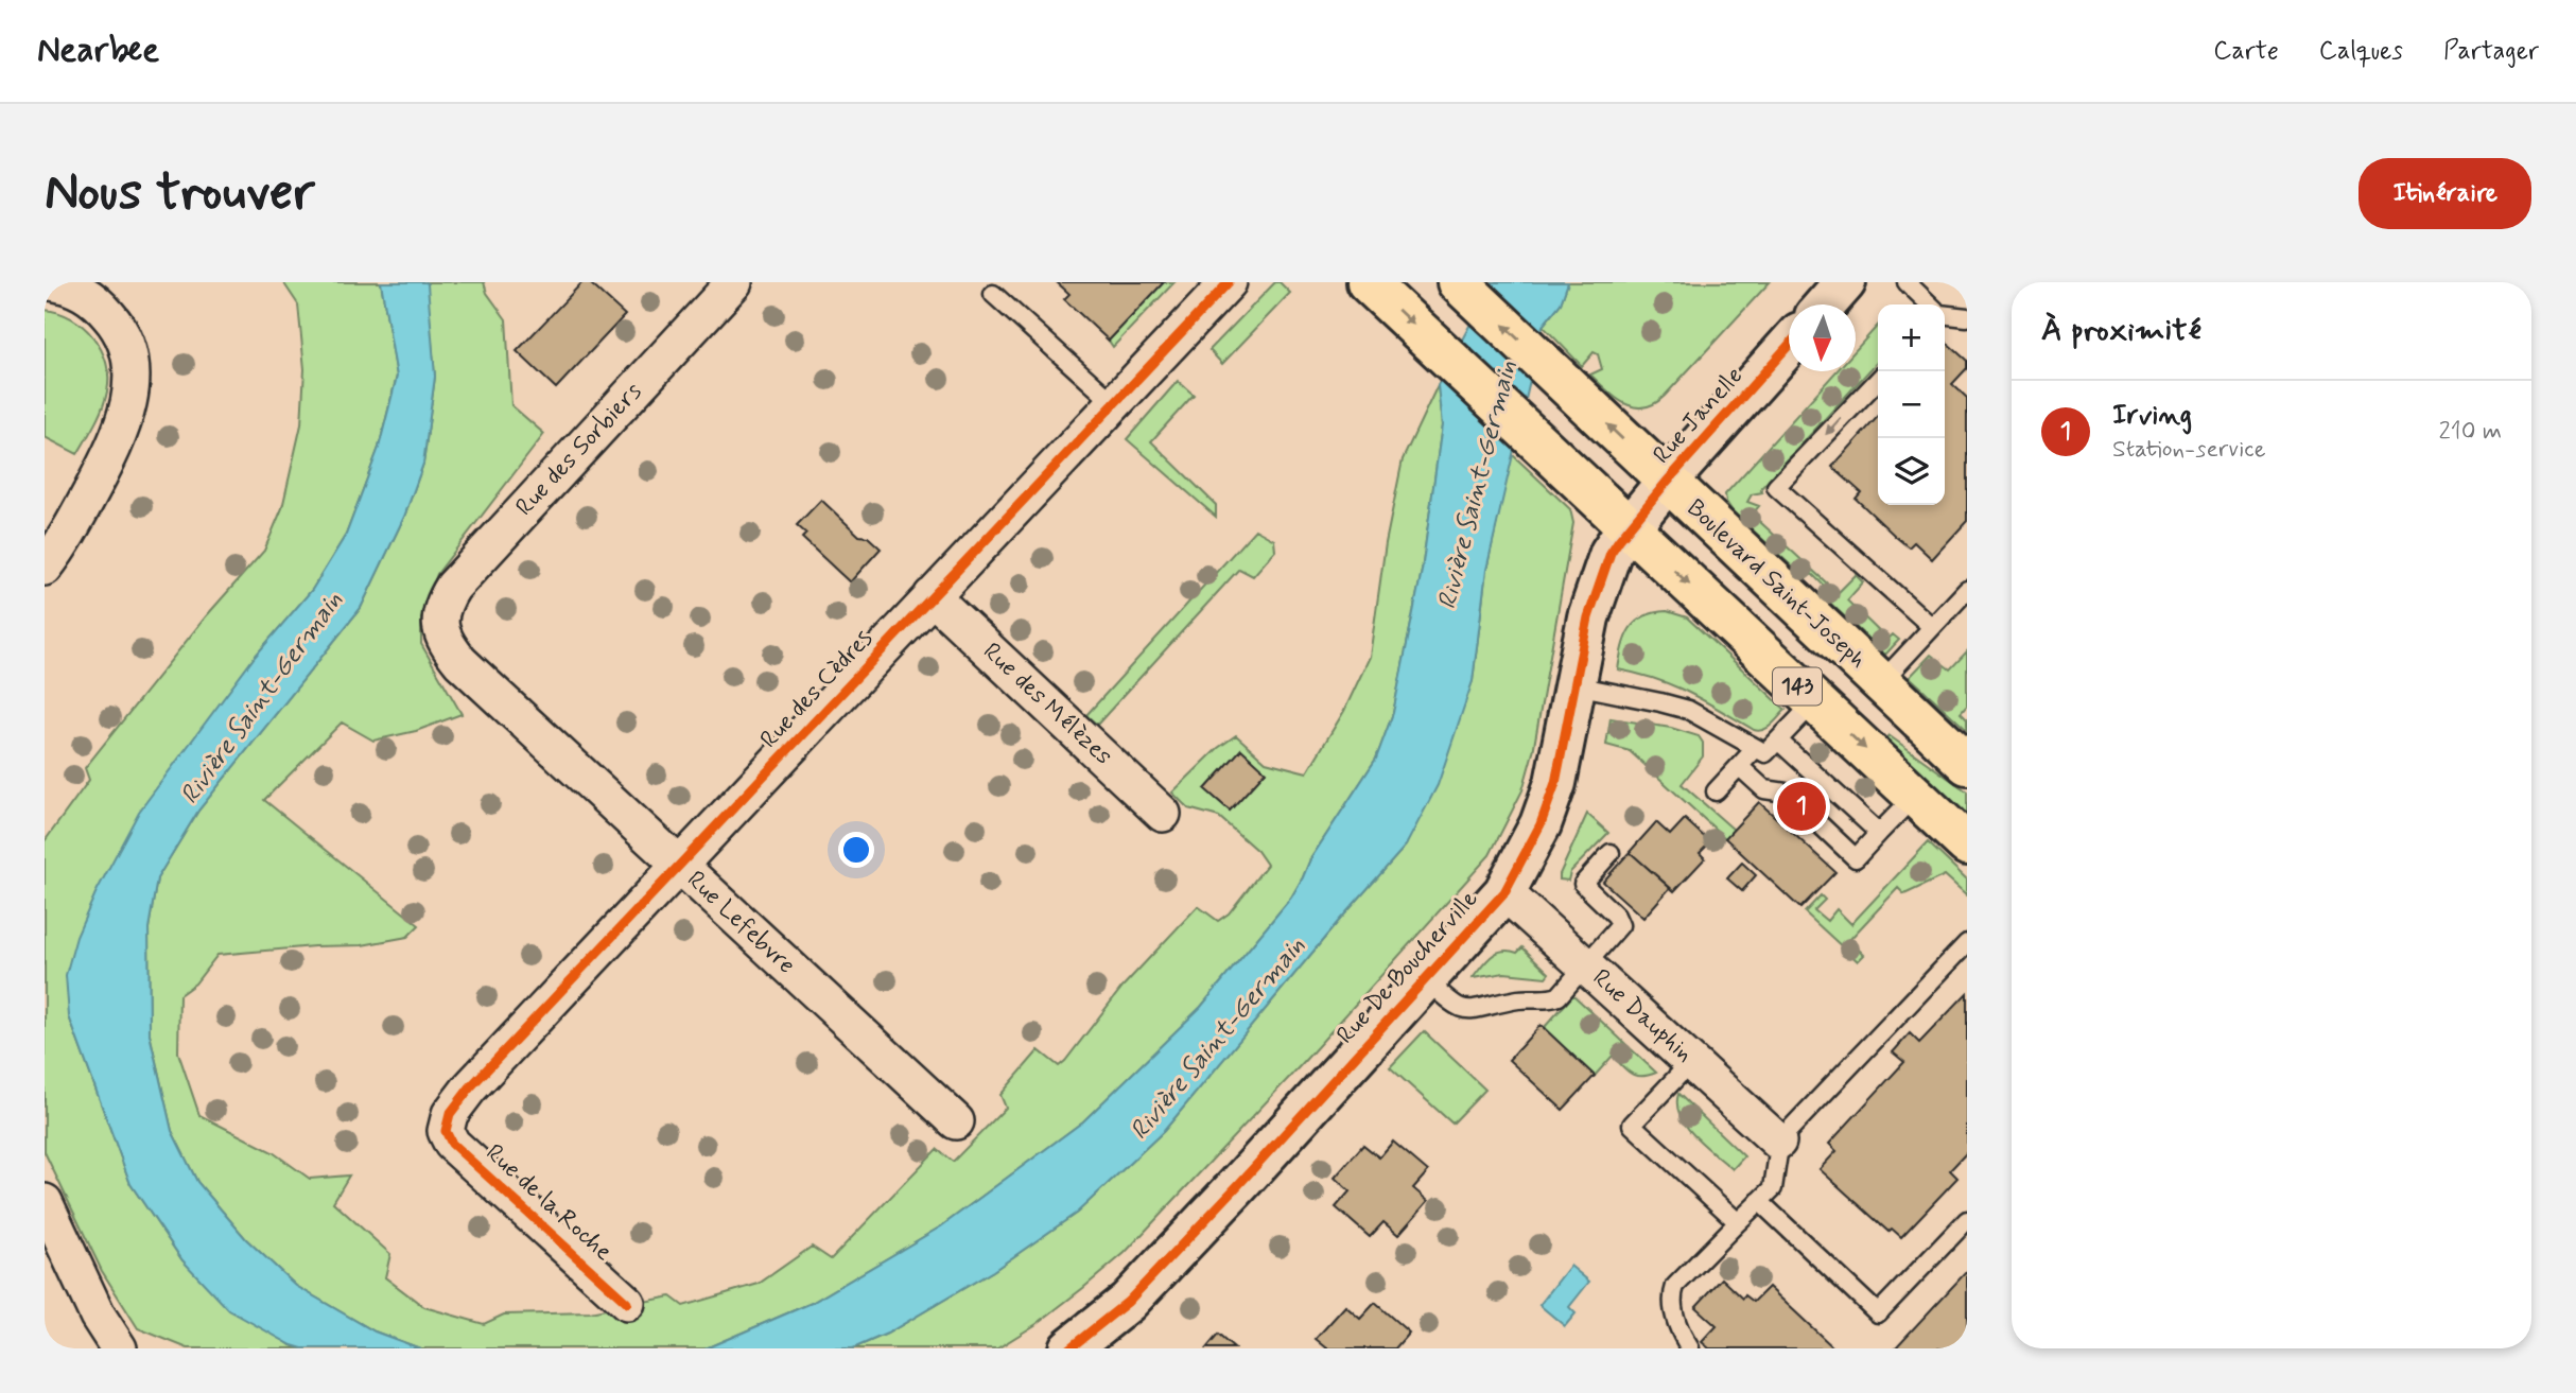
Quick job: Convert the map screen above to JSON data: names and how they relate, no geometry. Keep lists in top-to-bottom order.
{
  "streets": {
    "main road": ["Boulevard Saint-Joseph", "143"],
    "street": [
      "Rue Janelle",
      "Rue des Sorbiers",
      "Rue des Cèdres",
      "Rue des Mélèzes",
      "Rue Lefebvre",
      "Rue De Boucherville",
      "Rue Dauphin",
      "Rue de la Roche"
    ]
  },
  "crossings": [
    ["Rue Janelle", "Boulevard Saint-Joseph"],
    ["Rue Janelle", "143"],
    ["Rue Janelle", "Rue De Boucherville"],
    ["Rue des Sorbiers", "Rue Lefebvre"],
    ["143", "Rue De Boucherville"],
    ["Rue des Cèdres", "Rue des Mélèzes"],
    ["Rue des Cèdres", "Rue Lefebvre"],
    ["Rue des Cèdres", "Rue de la Roche"],
    ["Rue De Boucherville", "Rue Dauphin"]
  ],
  "water": ["Rivière Saint-Germain"],
  "north": "bottom",
  "page": {
    "header": "Nearbee",
    "nav": ["Carte", "Calques", "Partager"],
    "buttons": "Itinéraire",
    "title": "Nous trouver",
    "heading": "À proximité",
    "map_buttons": ["+", "−"],
    "list": [
      {
        "mark": "1",
        "name": "Irving",
        "note": "Station-service",
        "value": "210 m"
      }
    ],
    "pins": "1"
  }
}
